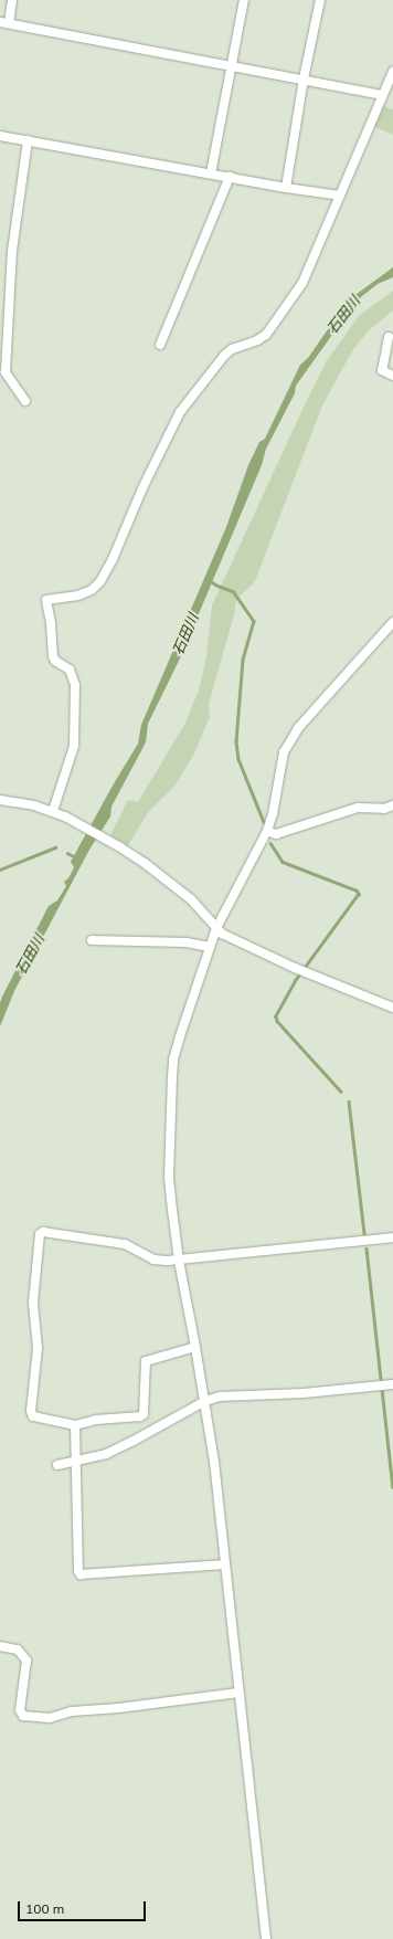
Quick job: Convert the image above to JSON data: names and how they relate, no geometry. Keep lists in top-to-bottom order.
{
  "water": ["石田川"],
  "scale_bar": "100 m"
}
